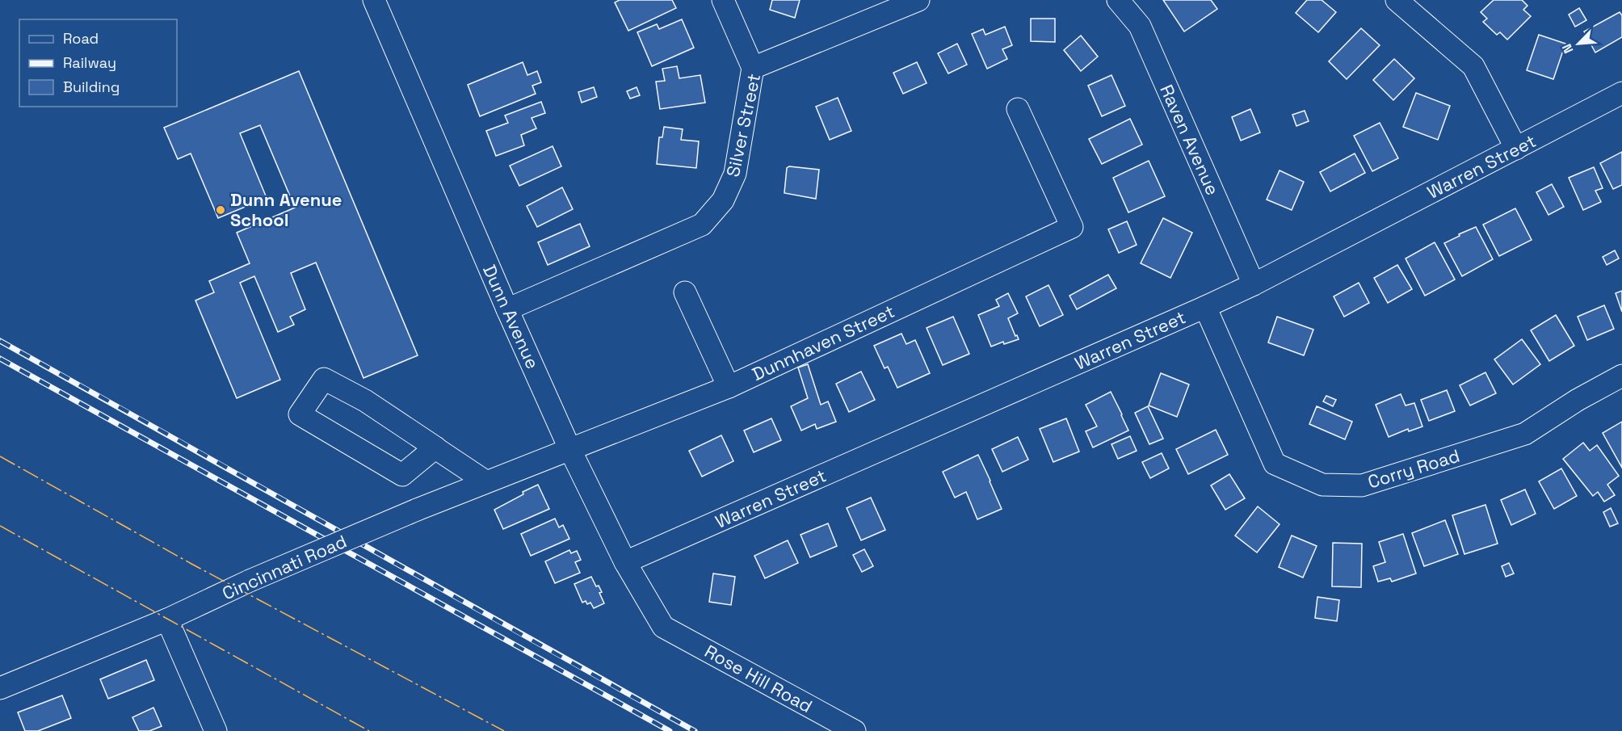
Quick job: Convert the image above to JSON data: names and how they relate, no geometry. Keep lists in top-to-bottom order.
{
  "streets": {
    "street": [
      "Silver Street",
      "Raven Avenue",
      "Warren Street",
      "Dunn Avenue",
      "Dunnhaven Street",
      "Corry Road",
      "Cincinnati Road",
      "Rose Hill Road"
    ]
  },
  "crossings": [
    ["Silver Street", "Dunn Avenue"],
    ["Raven Avenue", "Warren Street"],
    ["Warren Street", "Dunn Avenue"],
    ["Warren Street", "Corry Road"],
    ["Dunn Avenue", "Dunnhaven Street"],
    ["Dunn Avenue", "Cincinnati Road"],
    ["Dunn Avenue", "Rose Hill Road"],
    ["Dunnhaven Street", "Cincinnati Road"]
  ],
  "places": ["Dunn Avenue School"],
  "legend": ["Road", "Railway", "Building"],
  "north": "bottom left"
}
